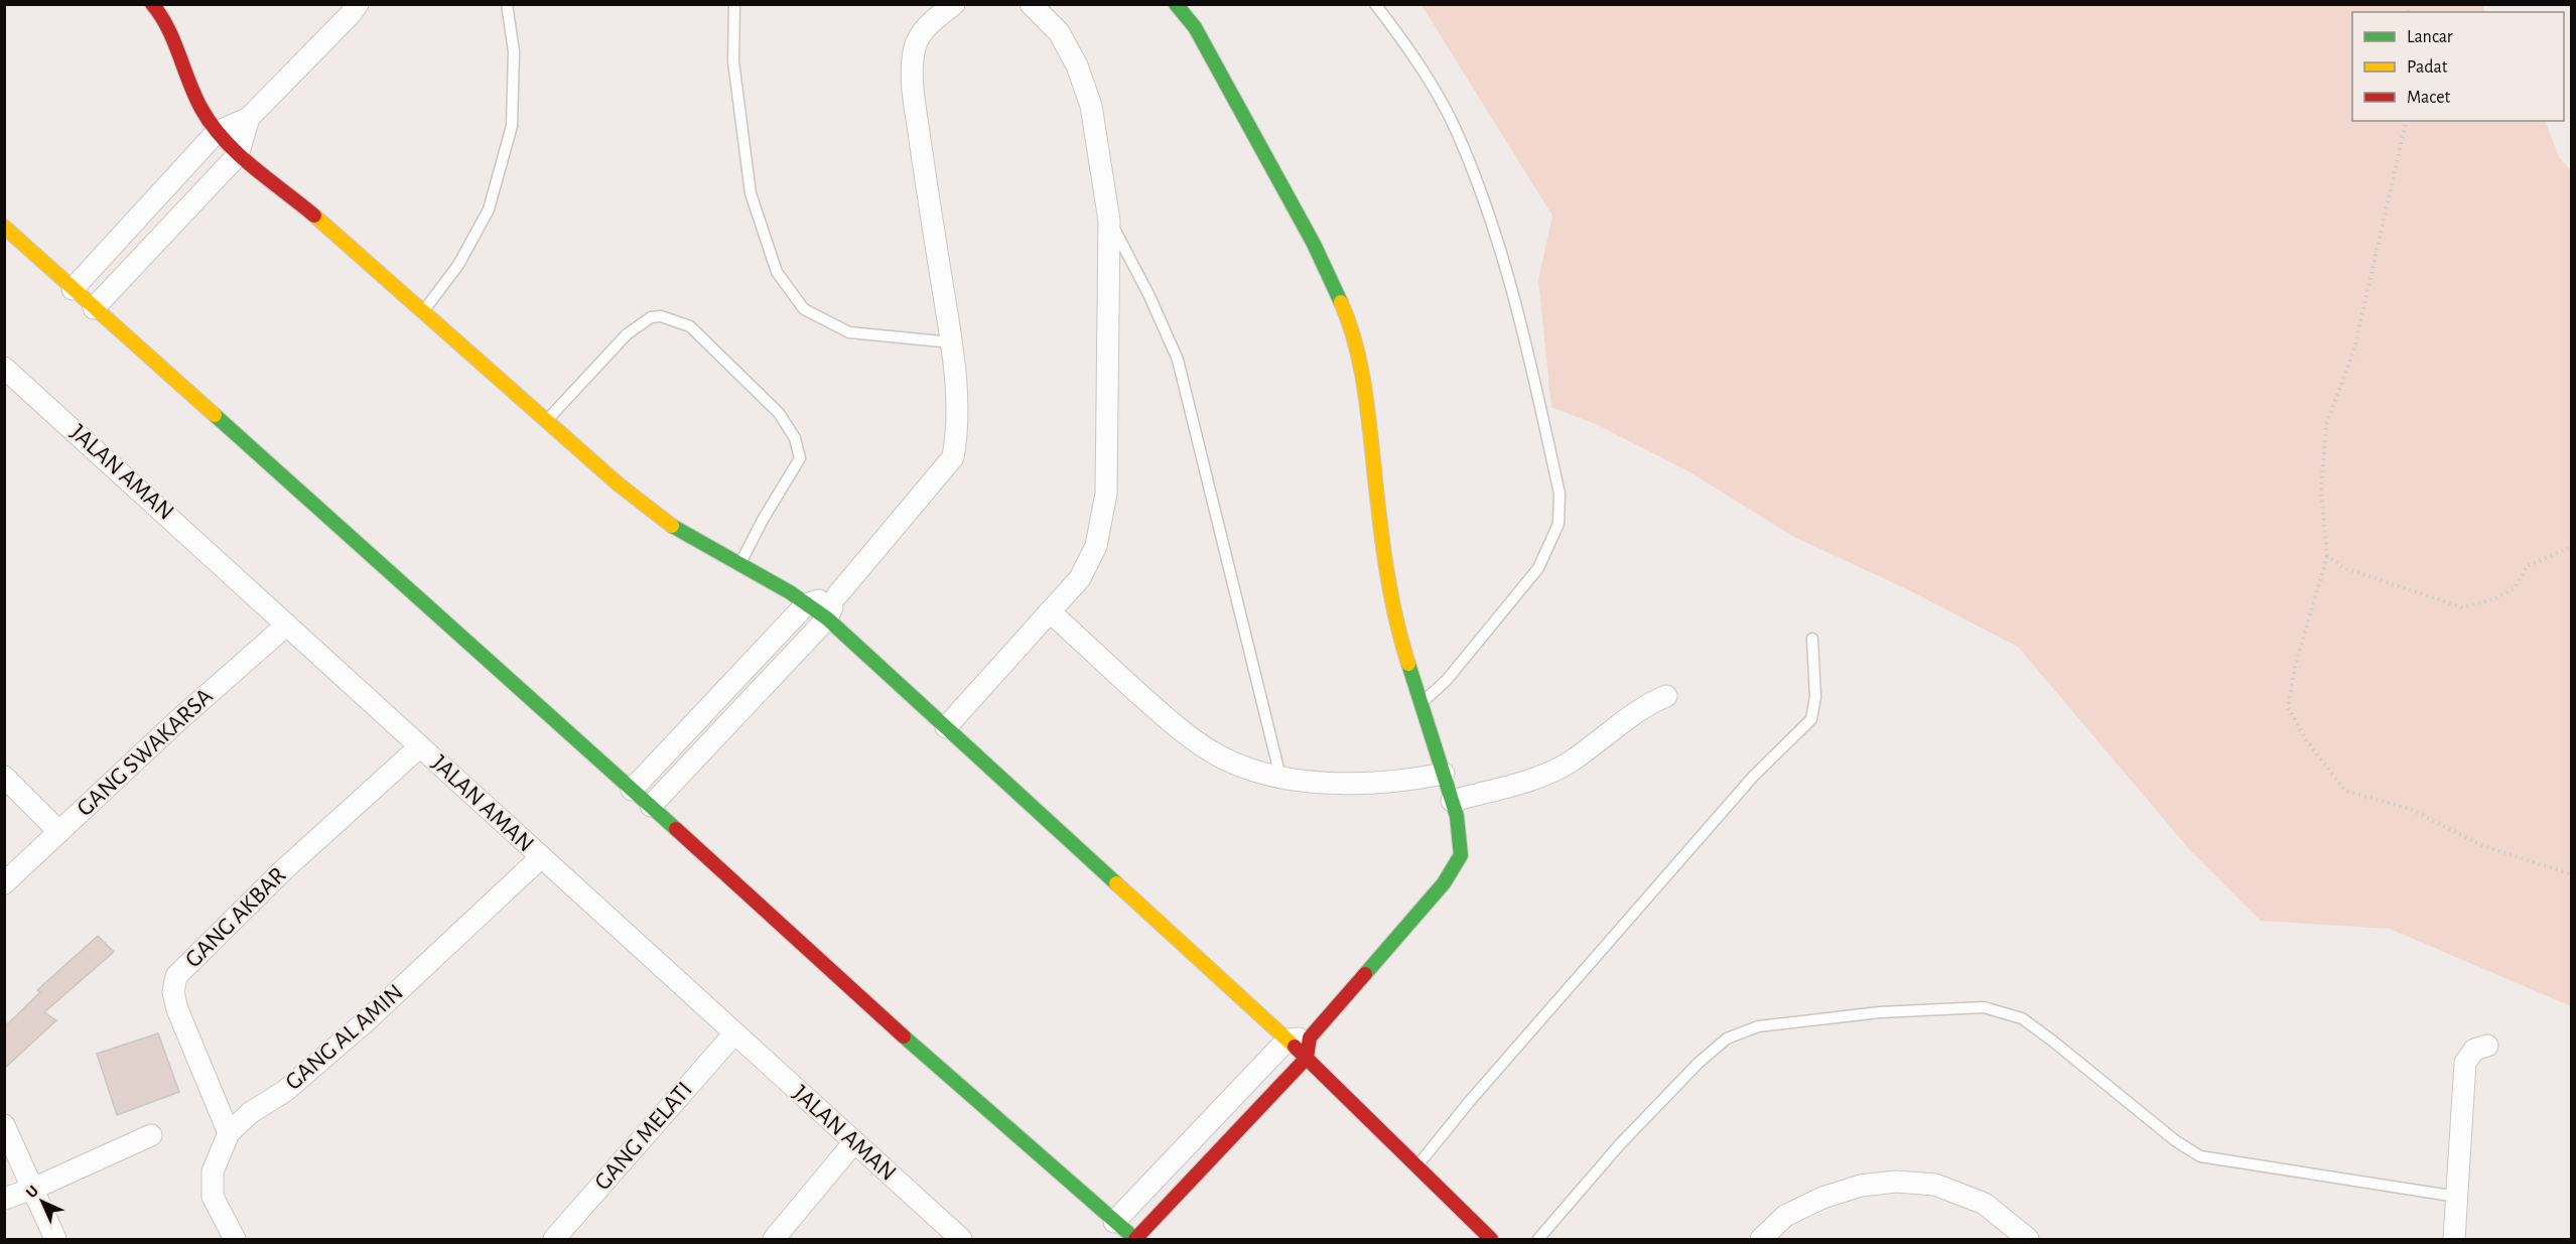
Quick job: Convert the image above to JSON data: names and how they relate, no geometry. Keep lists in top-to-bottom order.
{
  "streets": {
    "street": [
      "JALAN AMAN",
      "GANG SWAKARSA",
      "GANG AKBAR",
      "GANG AL AMIN",
      "GANG MELATI"
    ]
  },
  "crossings": [
    ["JALAN AMAN", "GANG SWAKARSA"],
    ["JALAN AMAN", "GANG AKBAR"],
    ["JALAN AMAN", "GANG AL AMIN"],
    ["JALAN AMAN", "GANG MELATI"],
    ["GANG AKBAR", "GANG AL AMIN"]
  ],
  "legend": ["Lancar", "Padat", "Macet"],
  "north": "top left"
}
